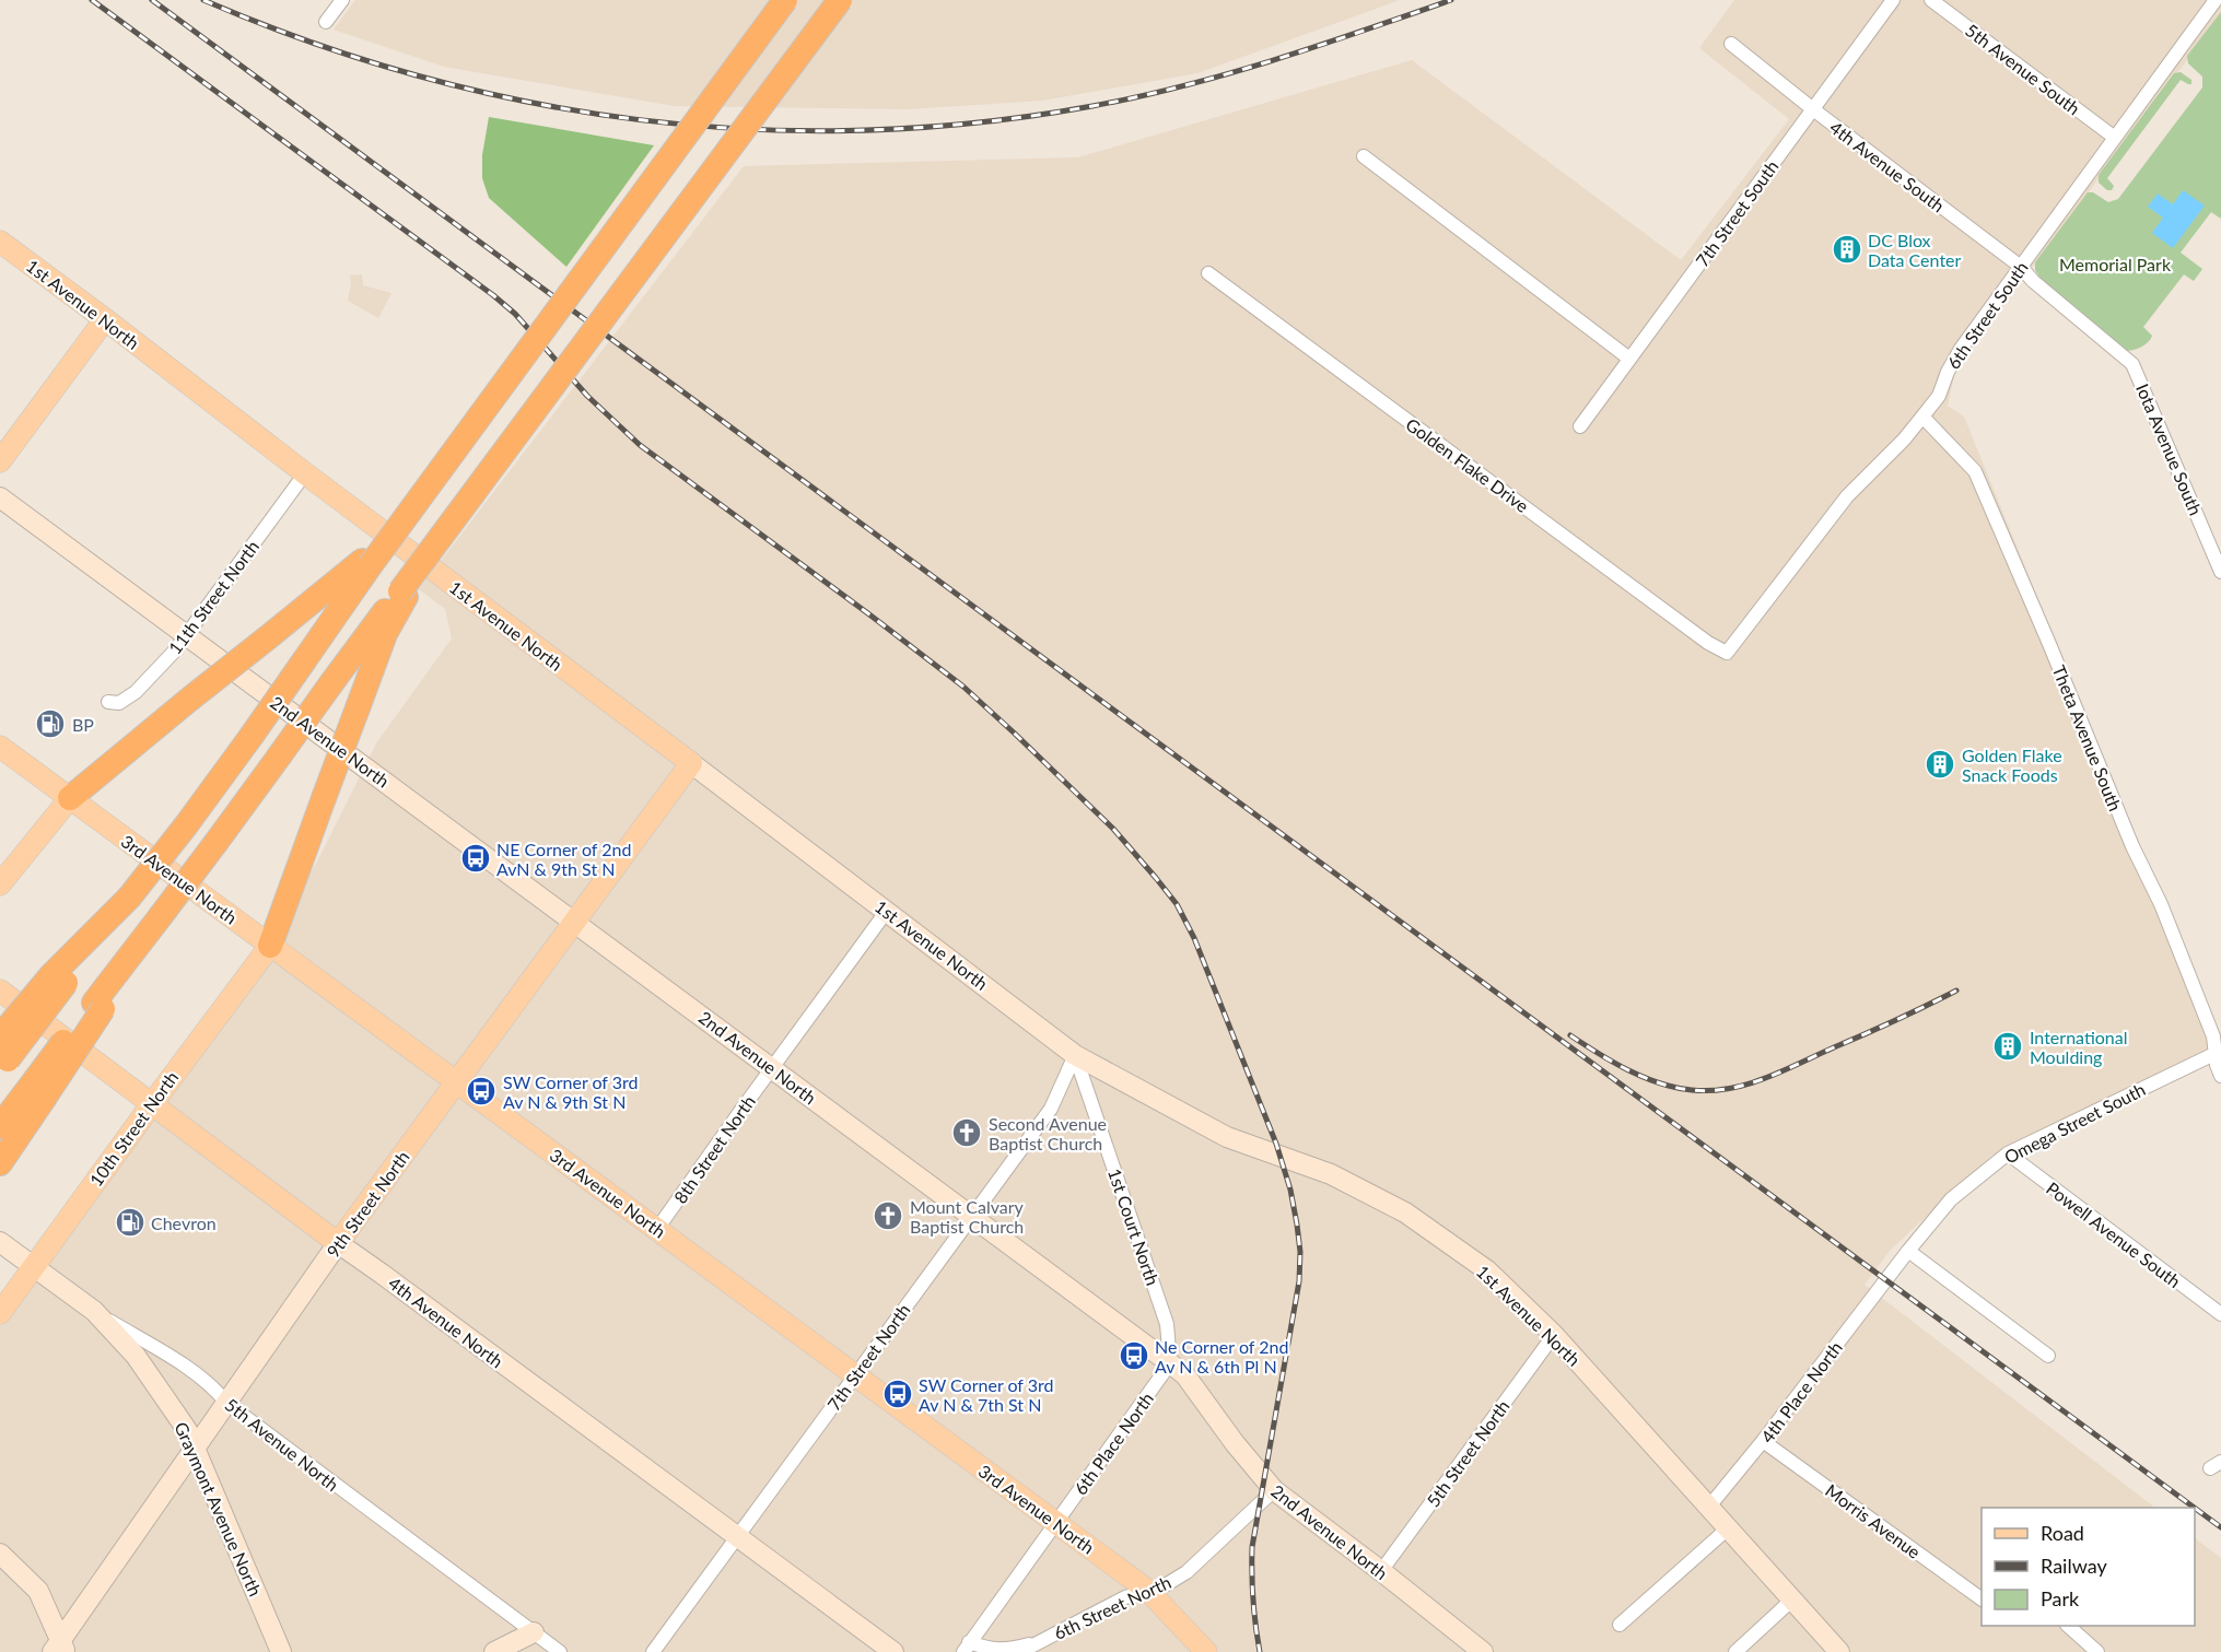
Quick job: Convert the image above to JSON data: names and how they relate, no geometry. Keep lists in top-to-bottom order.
{
  "streets": {
    "main road": [
      "1st Avenue North",
      "3rd Avenue North",
      "10th Street North",
      "9th Street North",
      "4th Avenue North"
    ],
    "street": [
      "5th Avenue South",
      "4th Avenue South",
      "7th Street South",
      "6th Street South",
      "Iota Avenue South",
      "Golden Flake Drive",
      "11th Street North",
      "Theta Avenue South",
      "2nd Avenue North",
      "Omega Street South",
      "8th Street North",
      "1st Court North",
      "Powell Avenue South",
      "7th Street North",
      "4th Place North",
      "6th Place North",
      "5th Avenue North",
      "5th Street North",
      "Graymont Avenue North",
      "Morris Avenue",
      "6th Street North"
    ]
  },
  "crossings": [
    ["5th Avenue South", "6th Street South"],
    ["4th Avenue South", "7th Street South"],
    ["4th Avenue South", "6th Street South"],
    ["4th Avenue South", "Iota Avenue South"],
    ["1st Avenue North", "11th Street North"],
    ["1st Avenue North", "8th Street North"],
    ["1st Avenue North", "9th Street North"],
    ["1st Avenue North", "1st Court North"],
    ["1st Avenue North", "7th Street North"],
    ["1st Avenue North", "4th Place North"],
    ["1st Avenue North", "5th Street North"],
    ["6th Street South", "Golden Flake Drive"],
    ["6th Street South", "Theta Avenue South"],
    ["11th Street North", "2nd Avenue North"],
    ["Theta Avenue South", "Omega Street South"],
    ["2nd Avenue North", "8th Street North"],
    ["2nd Avenue North", "9th Street North"],
    ["2nd Avenue North", "1st Court North"],
    ["2nd Avenue North", "7th Street North"],
    ["2nd Avenue North", "6th Place North"],
    ["2nd Avenue North", "5th Street North"],
    ["2nd Avenue North", "6th Street North"],
    ["3rd Avenue North", "10th Street North"],
    ["3rd Avenue North", "8th Street North"],
    ["3rd Avenue North", "9th Street North"],
    ["3rd Avenue North", "7th Street North"],
    ["3rd Avenue North", "6th Place North"],
    ["3rd Avenue North", "6th Street North"],
    ["Omega Street South", "Powell Avenue South"],
    ["Omega Street South", "4th Place North"],
    ["10th Street North", "4th Avenue North"],
    ["10th Street North", "5th Avenue North"],
    ["9th Street North", "4th Avenue North"],
    ["9th Street North", "5th Avenue North"],
    ["9th Street North", "Graymont Avenue North"],
    ["1st Court North", "7th Street North"],
    ["1st Court North", "6th Place North"],
    ["4th Avenue North", "7th Street North"],
    ["4th Place North", "Morris Avenue"],
    ["6th Place North", "6th Street North"],
    ["5th Avenue North", "Graymont Avenue North"]
  ],
  "parks": ["Memorial Park"],
  "places": {
    "building": ["DC Blox Data Center", "Golden Flake Snack Foods", "International Moulding"],
    "fuel station": ["BP", "Chevron"],
    "bus stop": [
      "NE Corner of 2nd AvN & 9th St N",
      "SW Corner of 3rd Av N & 9th St N",
      "Ne Corner of 2nd Av N & 6th Pl N",
      "SW Corner of 3rd Av N & 7th St N"
    ],
    "church": ["Second Avenue Baptist Church", "Mount Calvary Baptist Church"]
  },
  "legend": ["Road", "Railway", "Park"]
}
